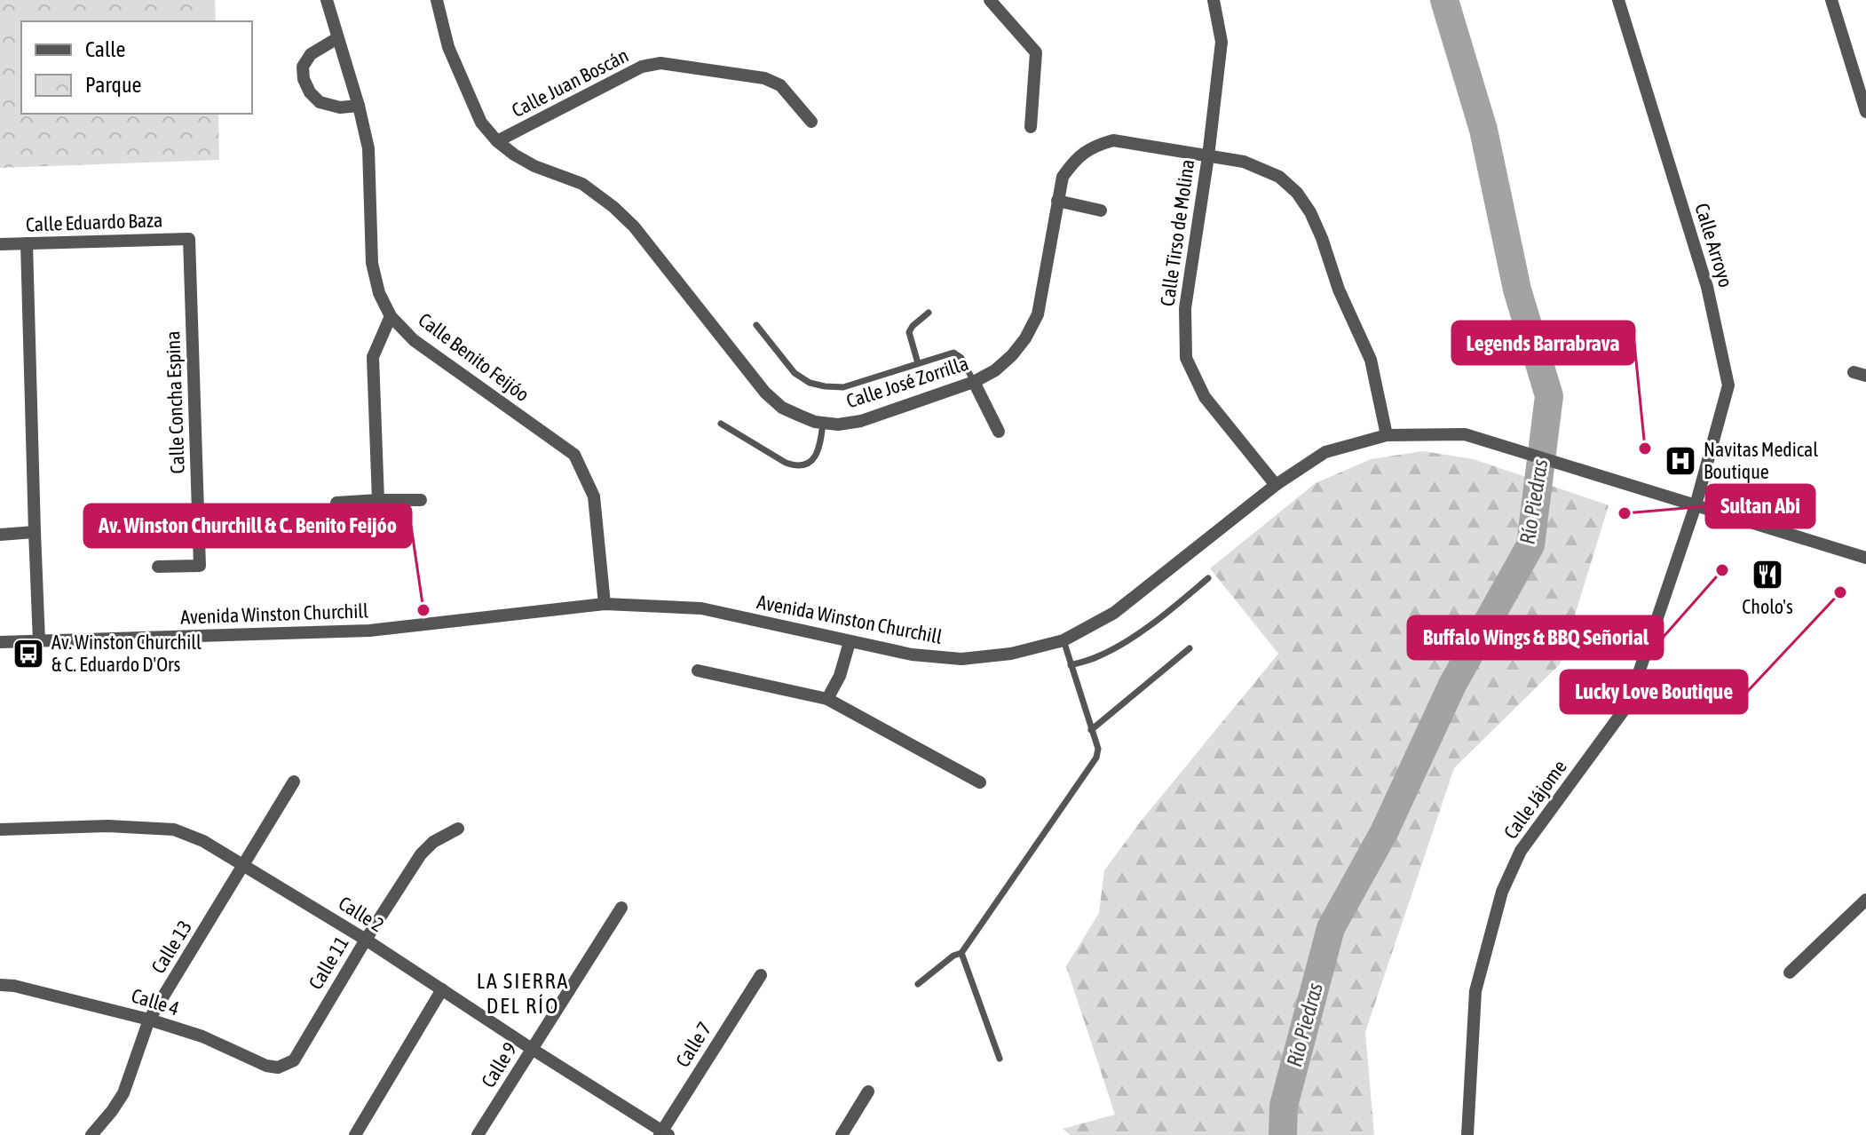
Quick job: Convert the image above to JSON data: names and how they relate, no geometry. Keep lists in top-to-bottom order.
{
  "streets": {
    "street": [
      "Calle Juan Boscán",
      "Calle Eduardo Baza",
      "Calle Tirso de Molina",
      "Calle Arroyo",
      "Calle Benito Feijóo",
      "Calle José Zorrilla",
      "Calle Concha Espina",
      "Avenida Winston Churchill",
      "Calle Jájome",
      "Calle 2",
      "Calle 13",
      "Calle 11",
      "Calle 4",
      "Calle 7",
      "Calle 9"
    ]
  },
  "crossings": [
    ["Calle Juan Boscán", "Calle José Zorrilla"],
    ["Calle Eduardo Baza", "Calle Concha Espina"],
    ["Calle Tirso de Molina", "Calle José Zorrilla"],
    ["Calle Tirso de Molina", "Avenida Winston Churchill"],
    ["Calle Arroyo", "Avenida Winston Churchill"],
    ["Calle Arroyo", "Calle Jájome"],
    ["Calle Benito Feijóo", "Avenida Winston Churchill"],
    ["Calle José Zorrilla", "Avenida Winston Churchill"],
    ["Avenida Winston Churchill", "Calle Jájome"],
    ["Calle 2", "Calle 13"],
    ["Calle 2", "Calle 11"],
    ["Calle 2", "Calle 7"],
    ["Calle 2", "Calle 9"],
    ["Calle 13", "Calle 4"],
    ["Calle 11", "Calle 4"]
  ],
  "districts": ["LA SIERRA DEL RÍO"],
  "water": ["Río Piedras"],
  "places": {
    "other": [
      "Legends Barrabrava",
      "Sultan Abi",
      "Buffalo Wings & BBQ Señorial",
      "Lucky Love Boutique",
      "Av. Winston Churchill & C. Benito Feijóo"
    ],
    "hospital": ["Navitas Medical Boutique"],
    "restaurant": ["Cholo's"],
    "bus stop": ["Av. Winston Churchill & C. Eduardo D'Ors"]
  },
  "legend": ["Calle", "Parque"]
}
